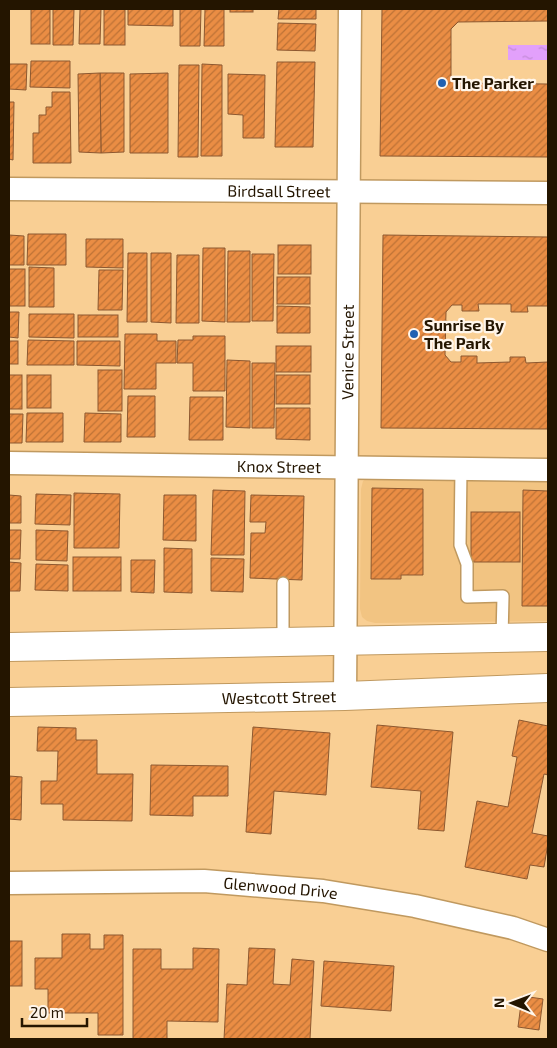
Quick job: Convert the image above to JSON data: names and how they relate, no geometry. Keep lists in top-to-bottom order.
{
  "streets": {
    "main road": ["Westcott Street"],
    "street": [
      "Birdsall Street",
      "Venice Street",
      "Knox Street",
      "Glenwood Drive"
    ]
  },
  "crossings": [
    ["Birdsall Street", "Venice Street"],
    ["Venice Street", "Knox Street"],
    ["Venice Street", "Westcott Street"]
  ],
  "places": ["The Parker", "Sunrise By The Park"],
  "scale_bar": "20 m",
  "north": "left"
}
